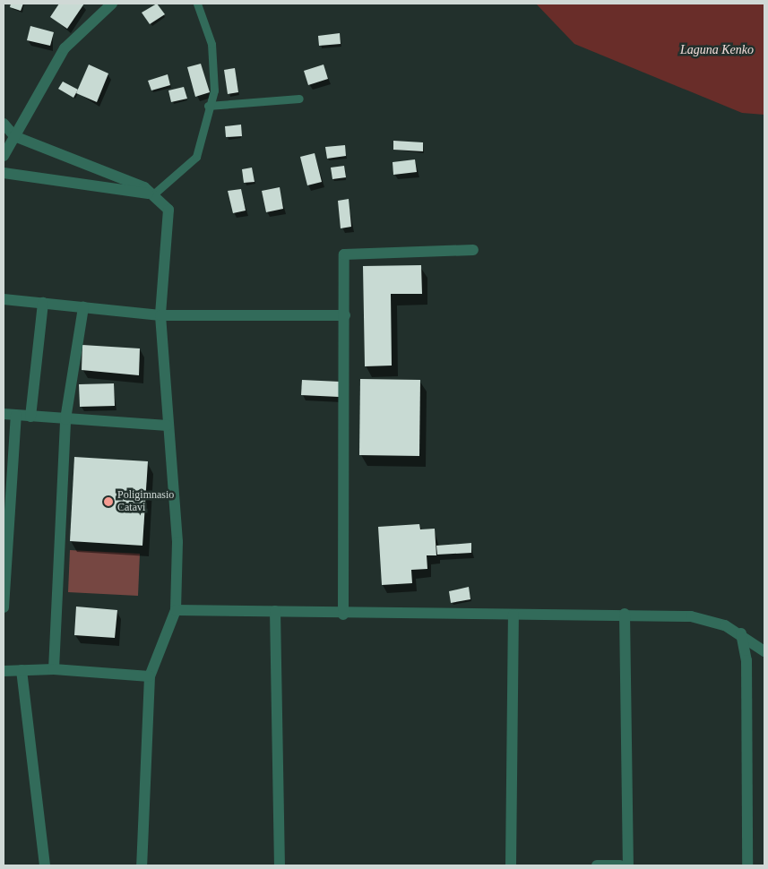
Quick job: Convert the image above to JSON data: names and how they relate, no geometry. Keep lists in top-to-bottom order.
{
  "water": ["Laguna Kenko"],
  "places": ["Poligimnasio Catavi"]
}
